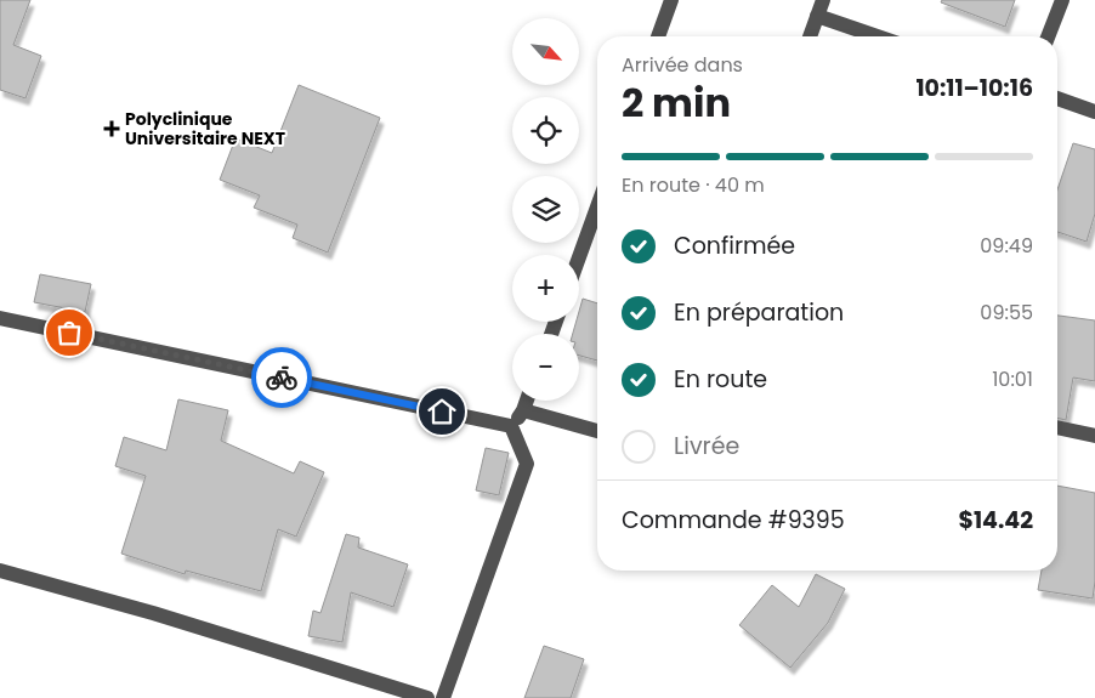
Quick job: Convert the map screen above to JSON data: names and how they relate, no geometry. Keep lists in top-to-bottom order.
{
  "places": {
    "health": ["Polyclinique Universitaire NEXT"]
  },
  "north": "bottom right",
  "page": {
    "map_buttons": ["+", "−"],
    "heading": ["2 min", "Arrivée dans", "10:11–10:16"],
    "panel": ["Commande #9395", "$14.42"],
    "bar": "En route · 40 m",
    "list": [
      ["Confirmée", "09:49"],
      ["En préparation", "09:55"],
      ["En route", "10:01"],
      "Livrée"
    ]
  }
}
